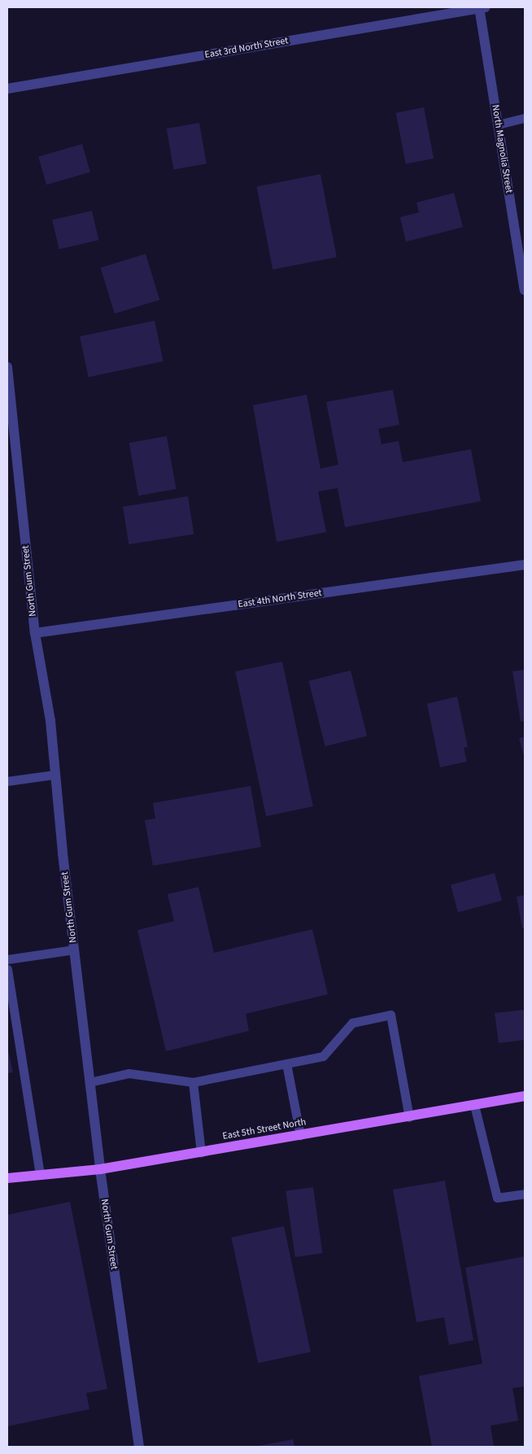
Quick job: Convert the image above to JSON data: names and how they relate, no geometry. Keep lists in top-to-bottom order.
{
  "streets": {
    "main road": ["East 5th Street North"],
    "street": [
      "East 3rd North Street",
      "North Magnolia Street",
      "North Gum Street",
      "East 4th North Street"
    ]
  },
  "crossings": [
    ["East 3rd North Street", "North Magnolia Street"],
    ["North Gum Street", "East 4th North Street"],
    ["North Gum Street", "East 5th Street North"]
  ]
}
